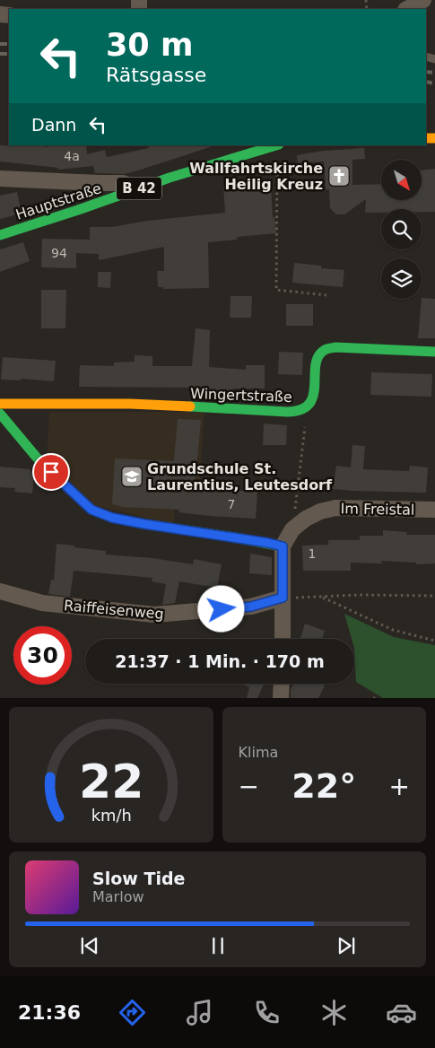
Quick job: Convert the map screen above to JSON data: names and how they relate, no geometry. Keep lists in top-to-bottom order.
{
  "streets": {
    "street": [
      "B 42",
      "Hauptstraße",
      "Wingertstraße",
      "Im Freistal",
      "Raiffeisenweg"
    ]
  },
  "places": {
    "church": ["Wallfahrtskirche Heilig Kreuz"],
    "school or university": ["Grundschule St. Laurentius, Leutesdorf"]
  },
  "house_numbers": [
    "4a",
    "94",
    "7",
    "1"
  ],
  "north": "bottom right",
  "page": {
    "turn": ["30 m", "Rätsgasse"],
    "then": "Dann",
    "limit": "30",
    "trip": "21:37 · 1 Min. · 170 m",
    "tile": "Klima",
    "heat": ["−", "22°", "+"],
    "song": ["Slow Tide", "Marlow"],
    "tabs": "21:36",
    "gauge": ["22", "km/h"]
  }
}
